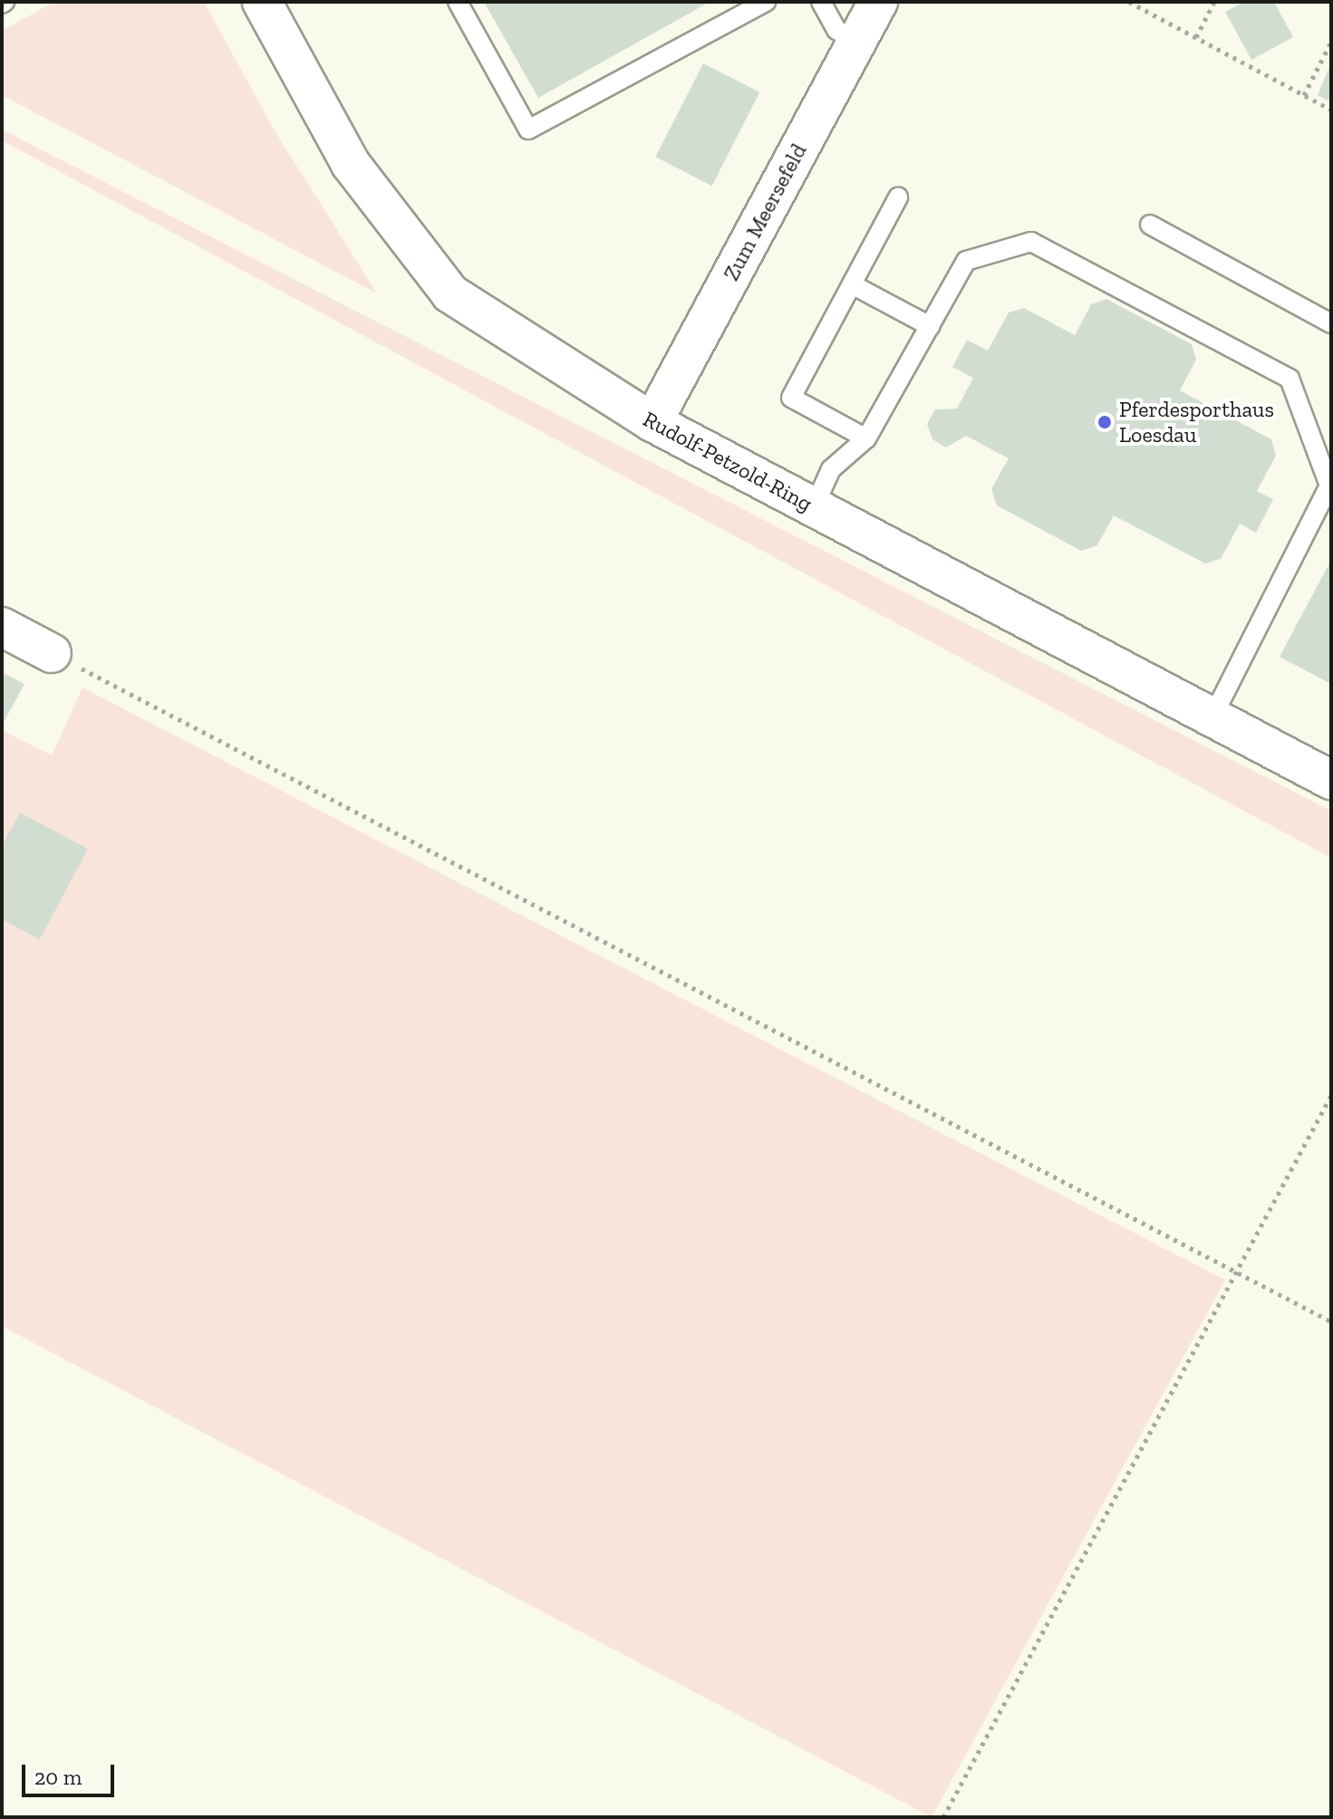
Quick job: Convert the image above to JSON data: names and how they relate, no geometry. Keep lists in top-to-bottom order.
{
  "streets": {
    "street": ["Zum Meersefeld", "Rudolf-Petzold-Ring"]
  },
  "crossings": [
    ["Zum Meersefeld", "Rudolf-Petzold-Ring"]
  ],
  "places": ["Pferdesporthaus Loesdau"],
  "scale_bar": "20 m"
}
